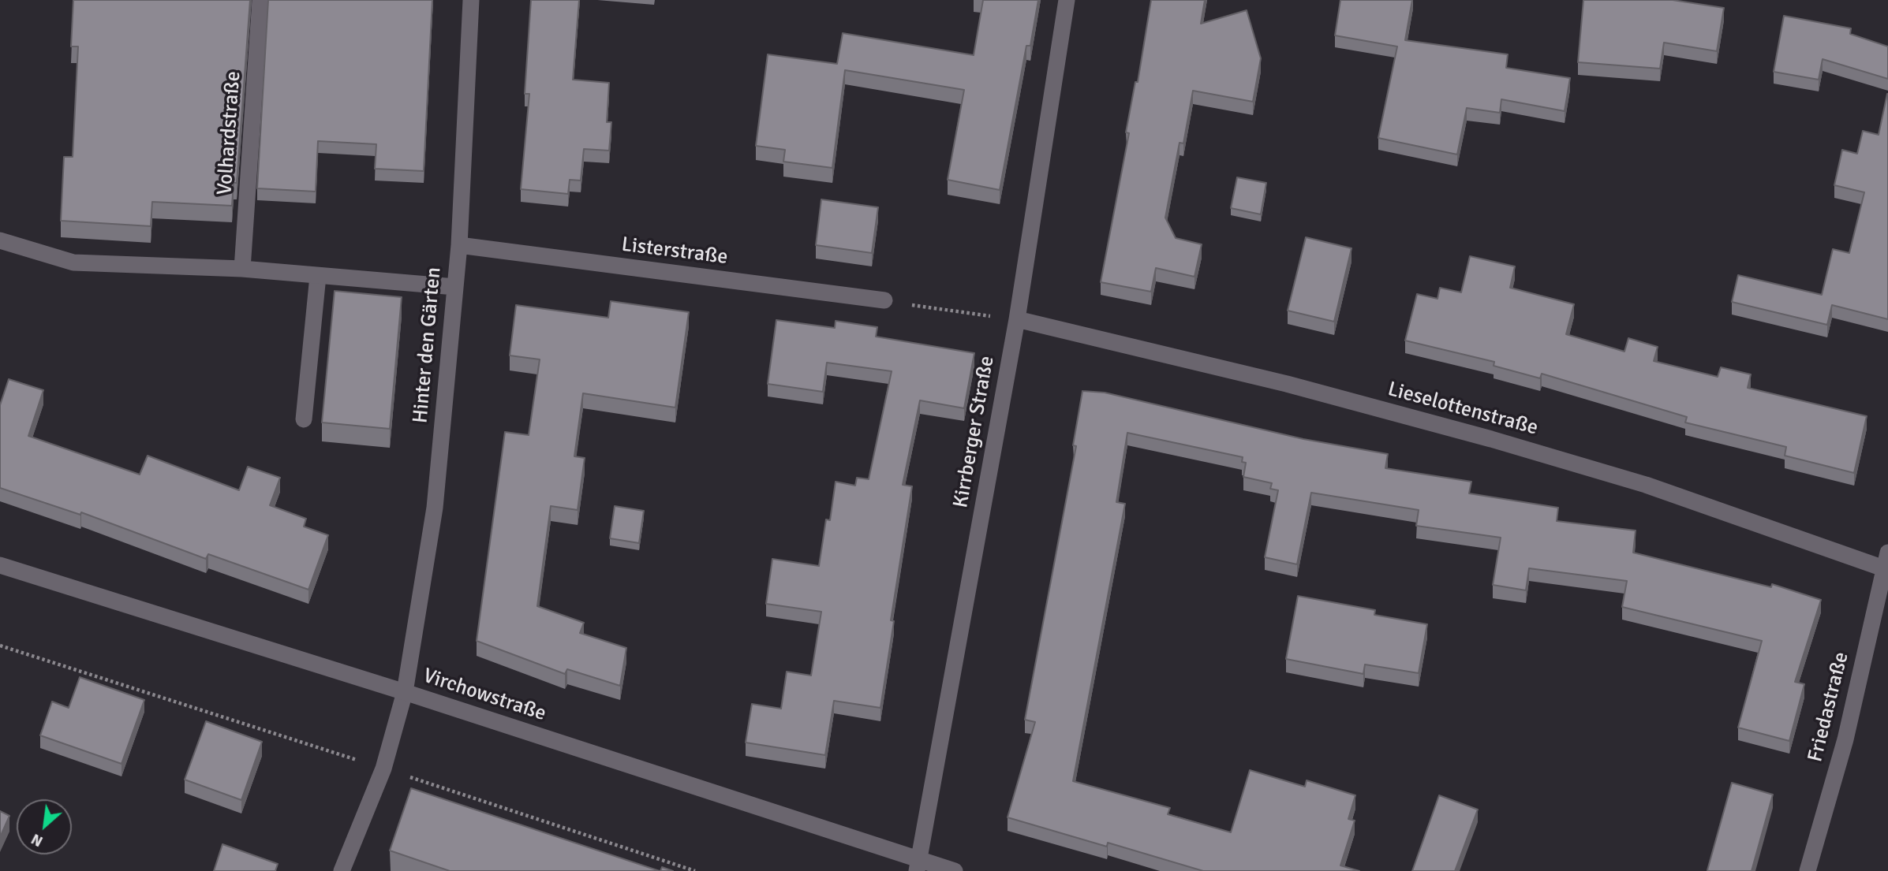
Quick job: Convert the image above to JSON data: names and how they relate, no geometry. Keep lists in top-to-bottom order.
{
  "streets": {
    "street": [
      "Volhardstraße",
      "Listerstraße",
      "Hinter den Gärten",
      "Lieselottenstraße",
      "Kirrberger Straße",
      "Virchowstraße",
      "Friedastraße"
    ]
  },
  "crossings": [
    ["Listerstraße", "Hinter den Gärten"],
    ["Hinter den Gärten", "Virchowstraße"],
    ["Lieselottenstraße", "Kirrberger Straße"],
    ["Lieselottenstraße", "Friedastraße"],
    ["Kirrberger Straße", "Virchowstraße"]
  ],
  "north": "bottom left"
}
